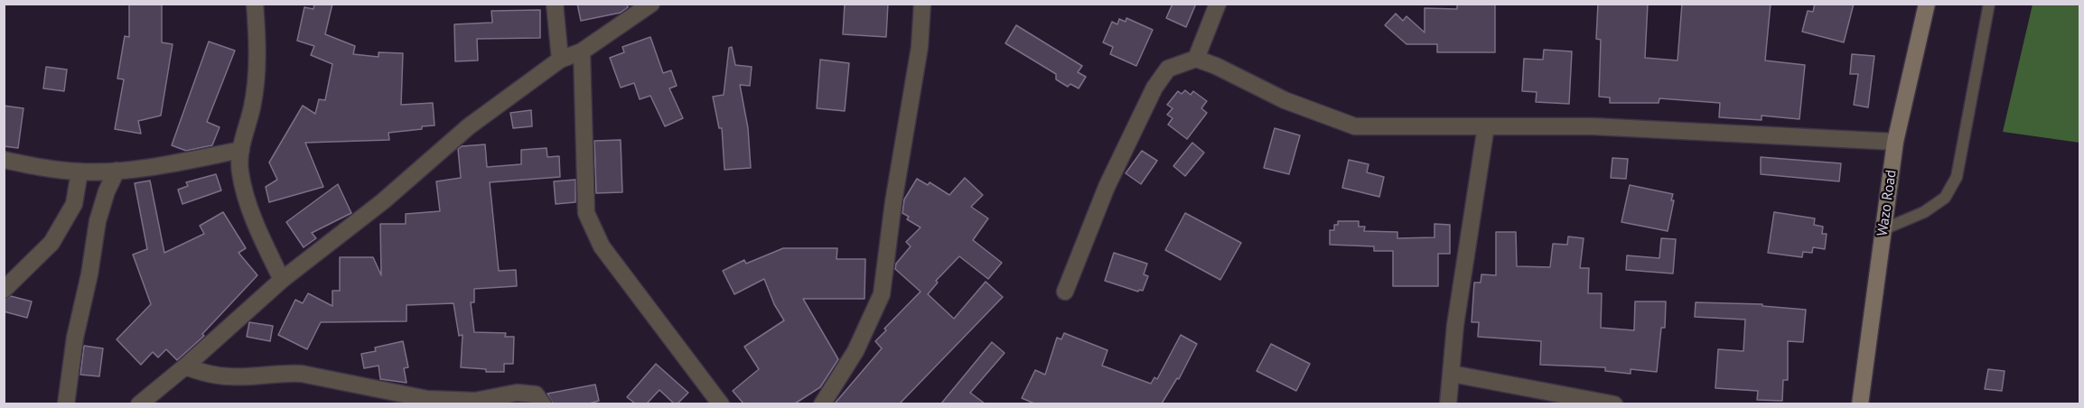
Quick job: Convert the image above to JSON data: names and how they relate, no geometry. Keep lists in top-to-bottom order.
{
  "streets": {
    "main road": ["Wazo Road"]
  }
}
